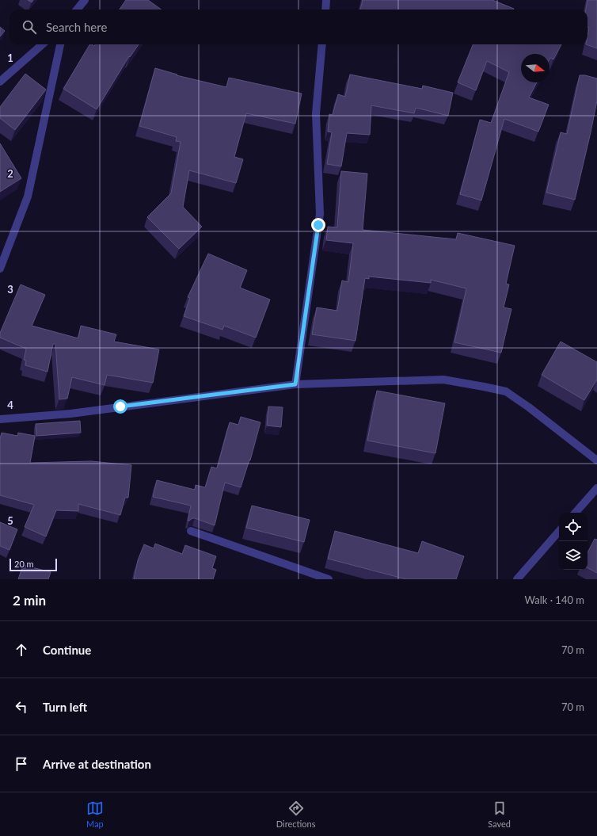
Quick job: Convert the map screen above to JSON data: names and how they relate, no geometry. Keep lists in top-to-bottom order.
{
  "scale_bar": "20 m",
  "north": "right",
  "page": {
    "search": "Search here",
    "scale": "20 m",
    "heading": ["2 min", "Walk · 140 m"],
    "list": [
      ["Continue", "70 m"],
      ["Turn left", "70 m"],
      "Arrive at destination"
    ],
    "nav": ["Map", "Directions", "Saved"]
  },
  "grid": {
    "rows": [
      "1",
      "2",
      "3",
      "4",
      "5"
    ]
  }
}
